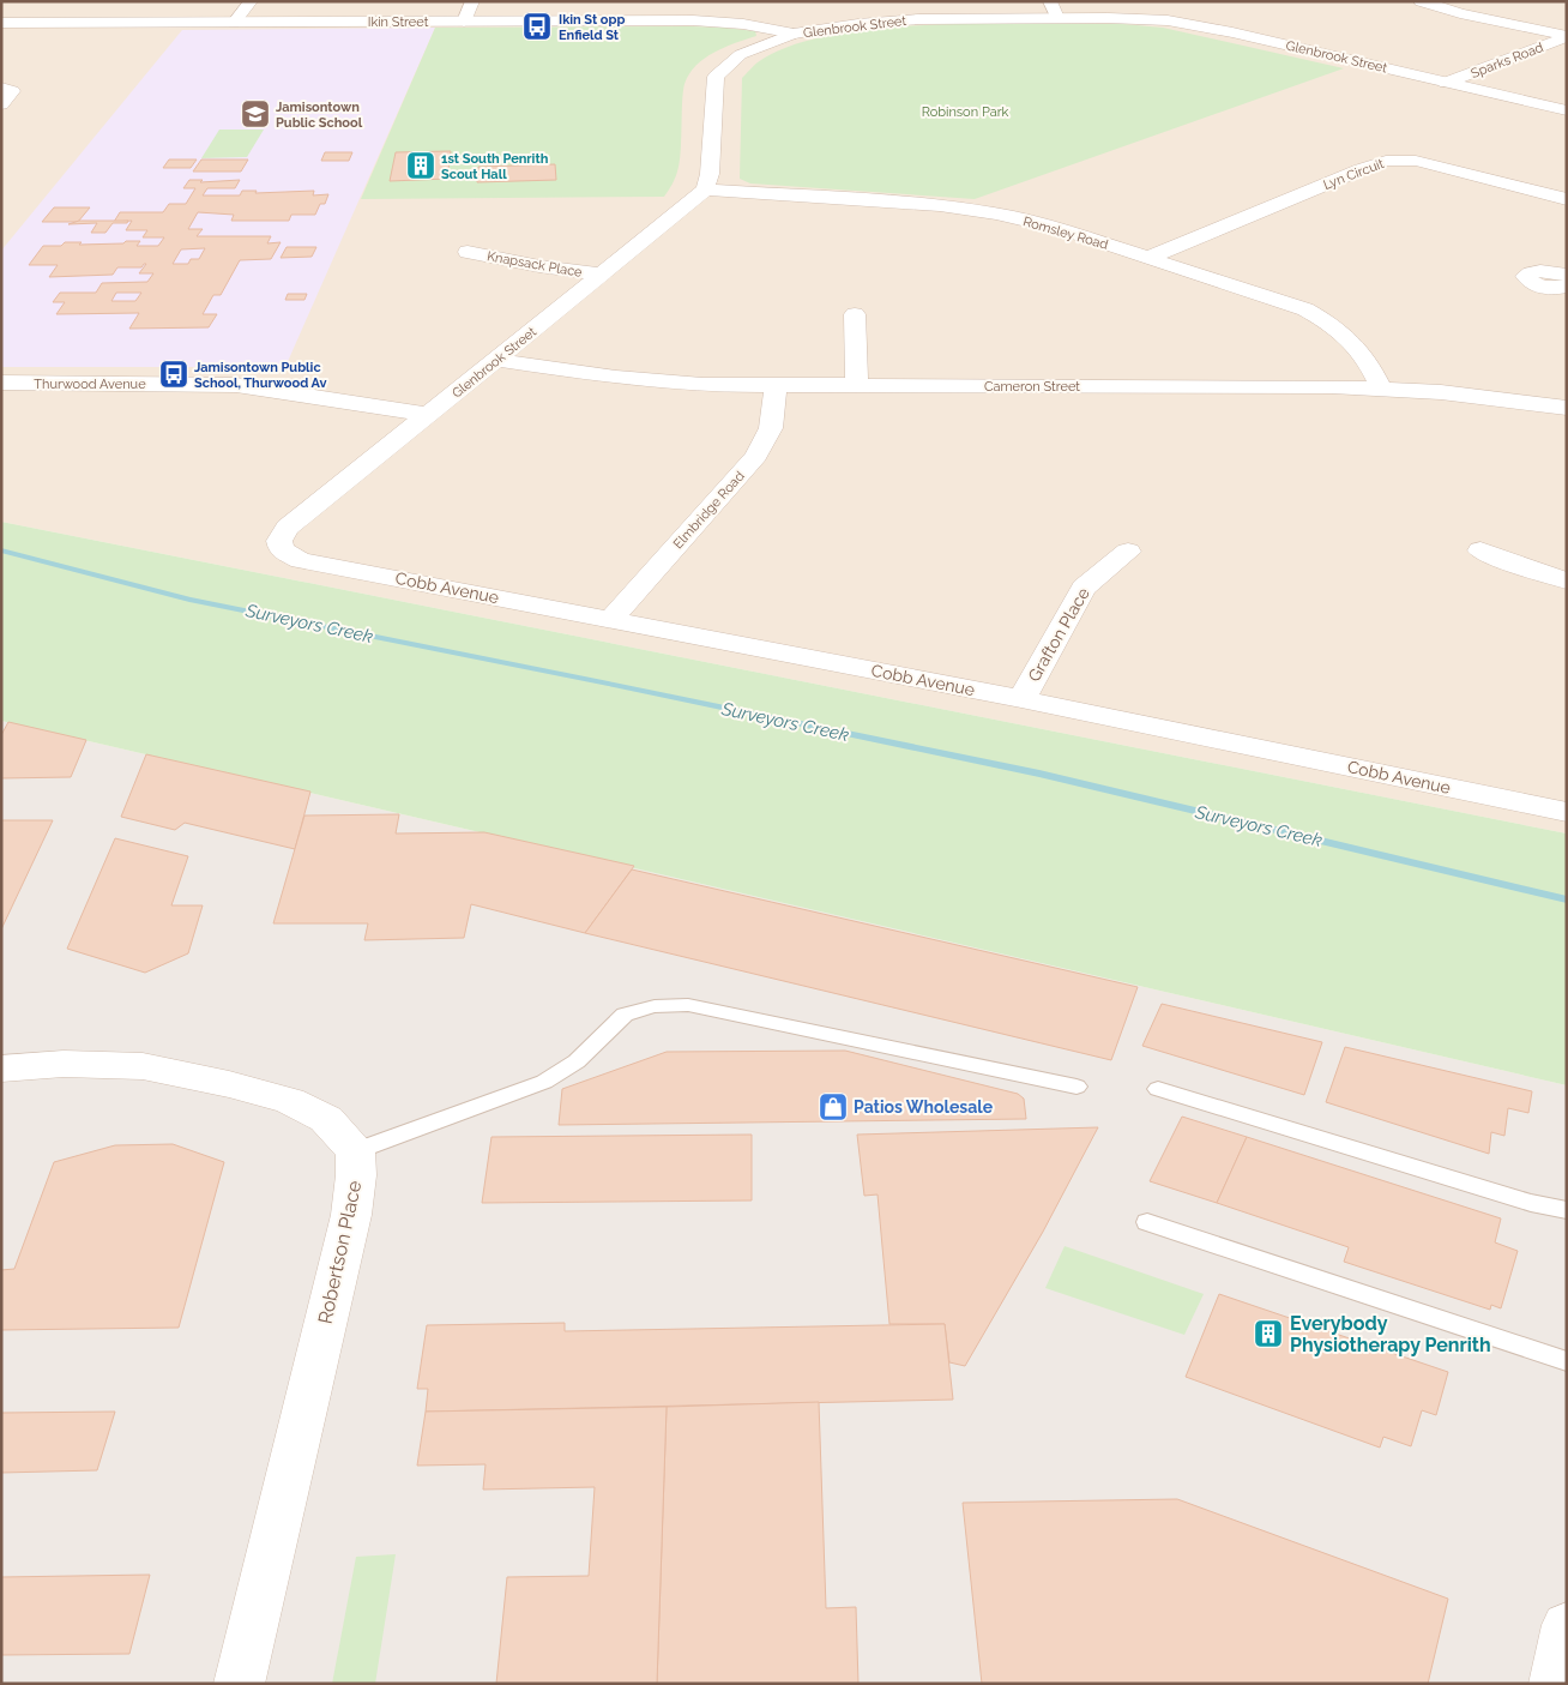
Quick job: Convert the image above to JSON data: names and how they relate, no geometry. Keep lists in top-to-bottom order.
{
  "streets": {
    "street": [
      "Ikin Street",
      "Glenbrook Street",
      "Sparks Road",
      "Lyn Circuit",
      "Romsley Road",
      "Knapsack Place",
      "Thurwood Avenue",
      "Cameron Street",
      "Elmbridge Road",
      "Cobb Avenue",
      "Grafton Place",
      "Robertson Place"
    ]
  },
  "crossings": [
    ["Ikin Street", "Glenbrook Street"],
    ["Glenbrook Street", "Sparks Road"],
    ["Glenbrook Street", "Romsley Road"],
    ["Glenbrook Street", "Knapsack Place"],
    ["Glenbrook Street", "Thurwood Avenue"],
    ["Glenbrook Street", "Cameron Street"],
    ["Glenbrook Street", "Cobb Avenue"],
    ["Lyn Circuit", "Romsley Road"],
    ["Romsley Road", "Cameron Street"],
    ["Cameron Street", "Elmbridge Road"],
    ["Elmbridge Road", "Cobb Avenue"],
    ["Cobb Avenue", "Grafton Place"]
  ],
  "water": ["Surveyors Creek"],
  "parks": ["Robinson Park"],
  "places": {
    "bus stop": ["Ikin St opp Enfield St", "Jamisontown Public School, Thurwood Av"],
    "school or university": ["Jamisontown Public School"],
    "building": ["1st South Penrith Scout Hall", "Everybody Physiotherapy Penrith"],
    "shop": ["Patios Wholesale"]
  }
}
